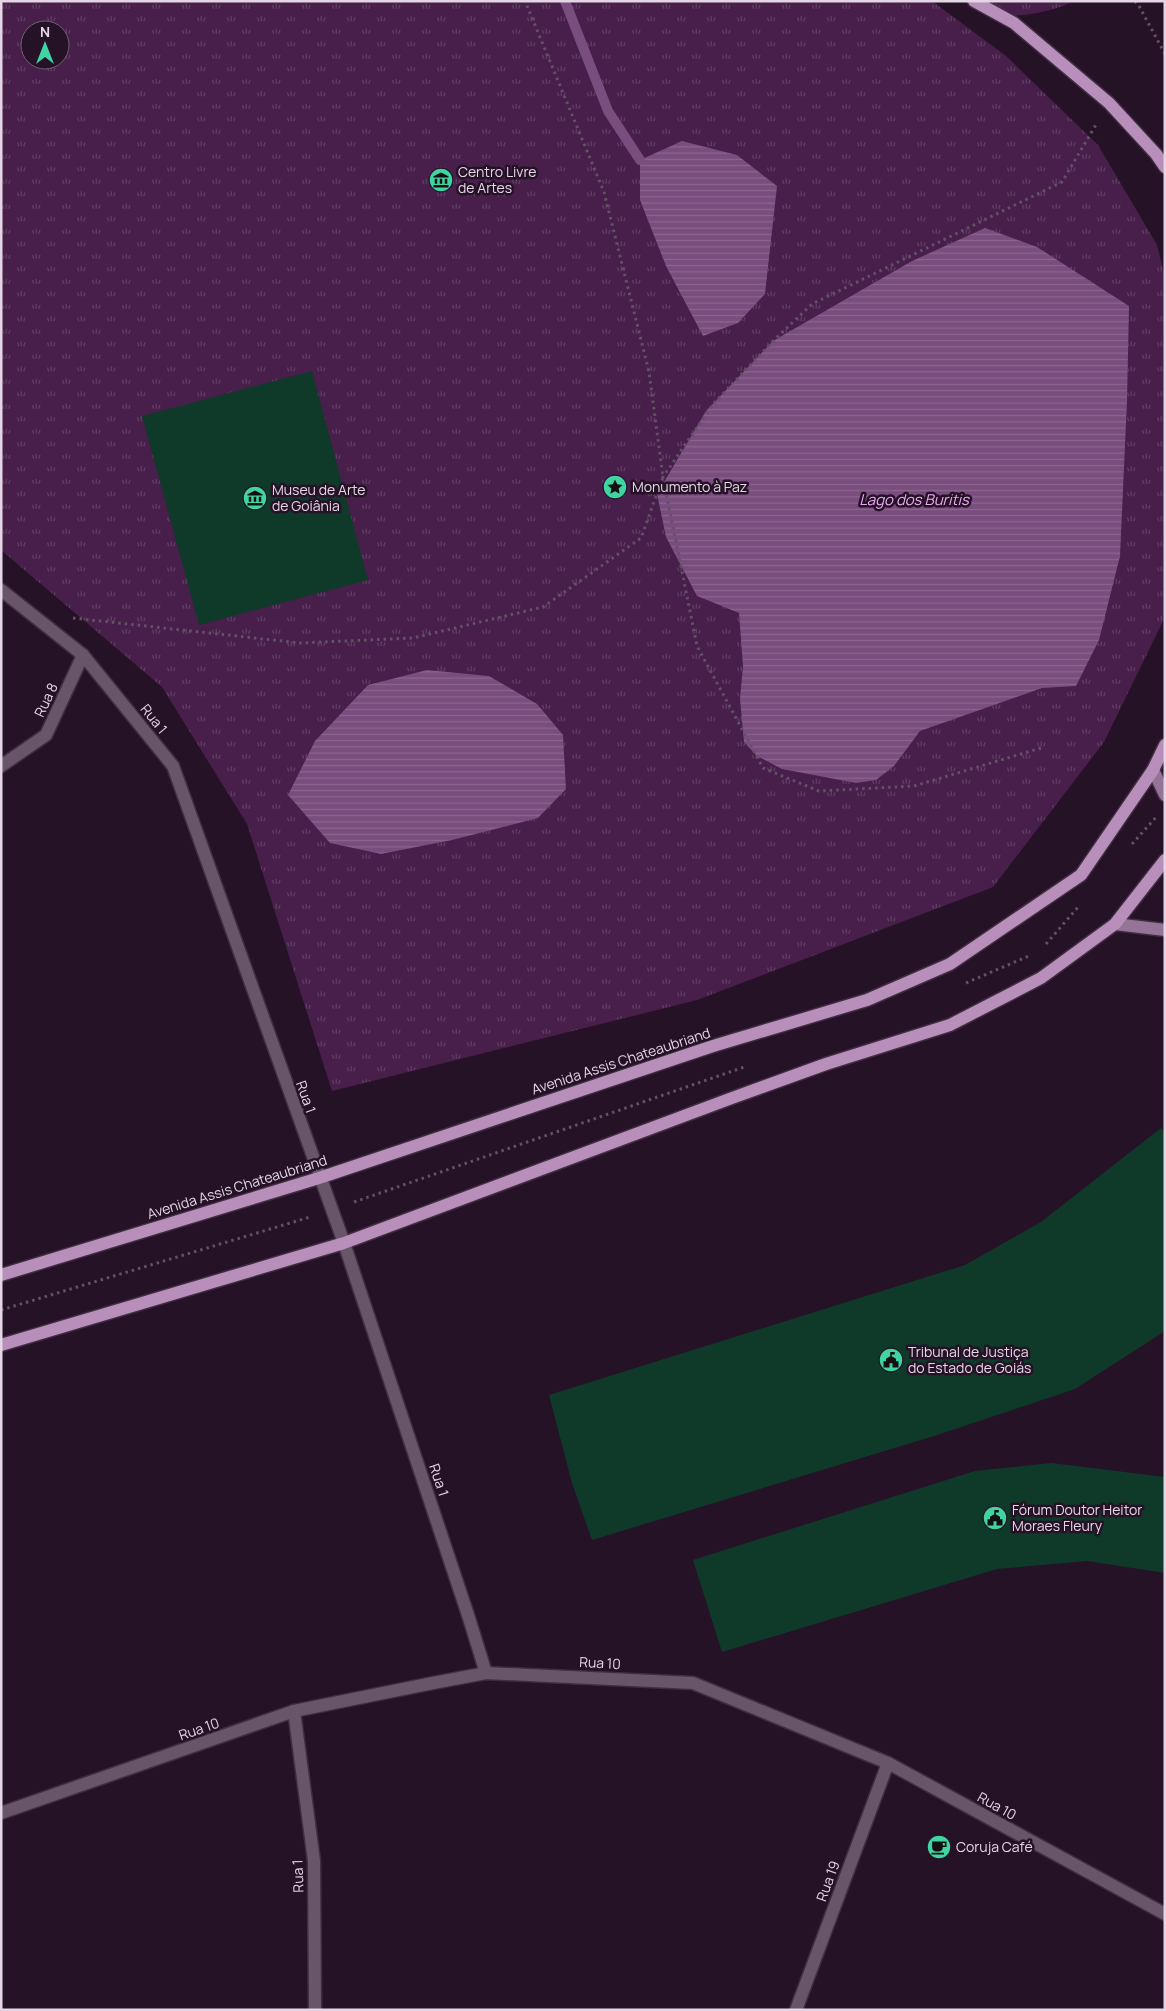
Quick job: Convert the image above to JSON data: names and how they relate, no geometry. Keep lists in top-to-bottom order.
{
  "streets": {
    "main road": ["Avenida Assis Chateaubriand"],
    "street": [
      "Rua 8",
      "Rua 1",
      "Rua 10",
      "Rua 19"
    ]
  },
  "crossings": [
    ["Rua 8", "Rua 1"],
    ["Rua 1", "Avenida Assis Chateaubriand"],
    ["Rua 1", "Rua 10"],
    ["Rua 10", "Rua 19"]
  ],
  "water": ["Lago dos Buritis"],
  "places": {
    "museum": ["Centro Livre de Artes", "Museu de Arte de Goiânia"],
    "place": ["Monumento à Paz"],
    "public building": ["Tribunal de Justiça do Estado de Goiás", "Fórum Doutor Heitor Moraes Fleury"],
    "cafe": ["Coruja Café"]
  },
  "north": "top"
}
